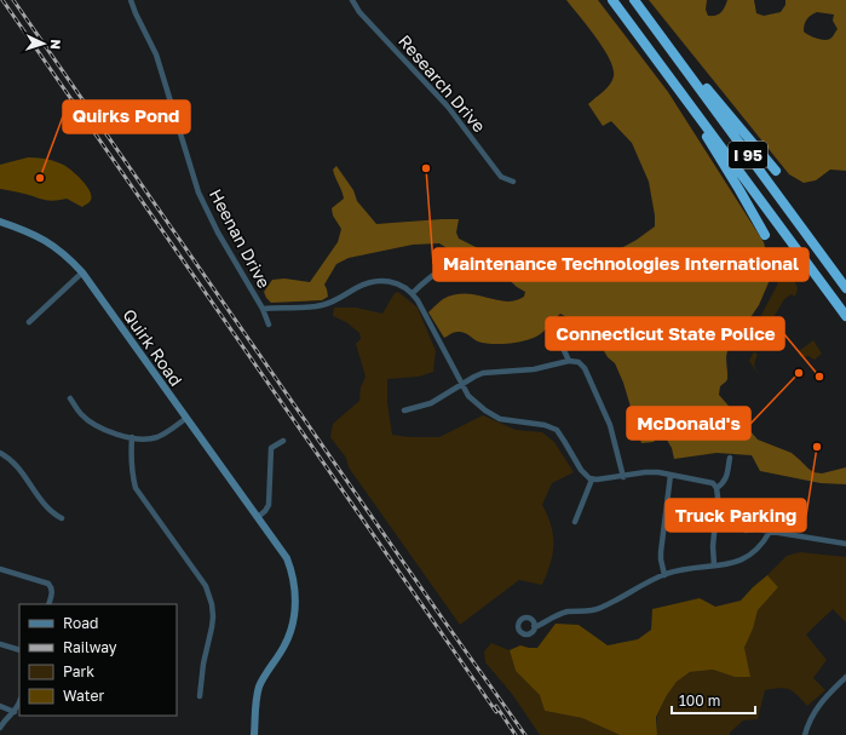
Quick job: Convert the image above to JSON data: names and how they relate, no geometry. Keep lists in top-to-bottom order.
{
  "streets": {
    "highway": ["I 95"],
    "street": ["Research Drive", "Heenan Drive", "Quirk Road"]
  },
  "places": [
    "Maintenance Technologies International",
    "Quirks Pond",
    "McDonald's",
    "Connecticut State Police",
    "Truck Parking"
  ],
  "legend": [
    "Road",
    "Railway",
    "Park",
    "Water"
  ],
  "scale_bar": "100 m",
  "north": "right"
}
